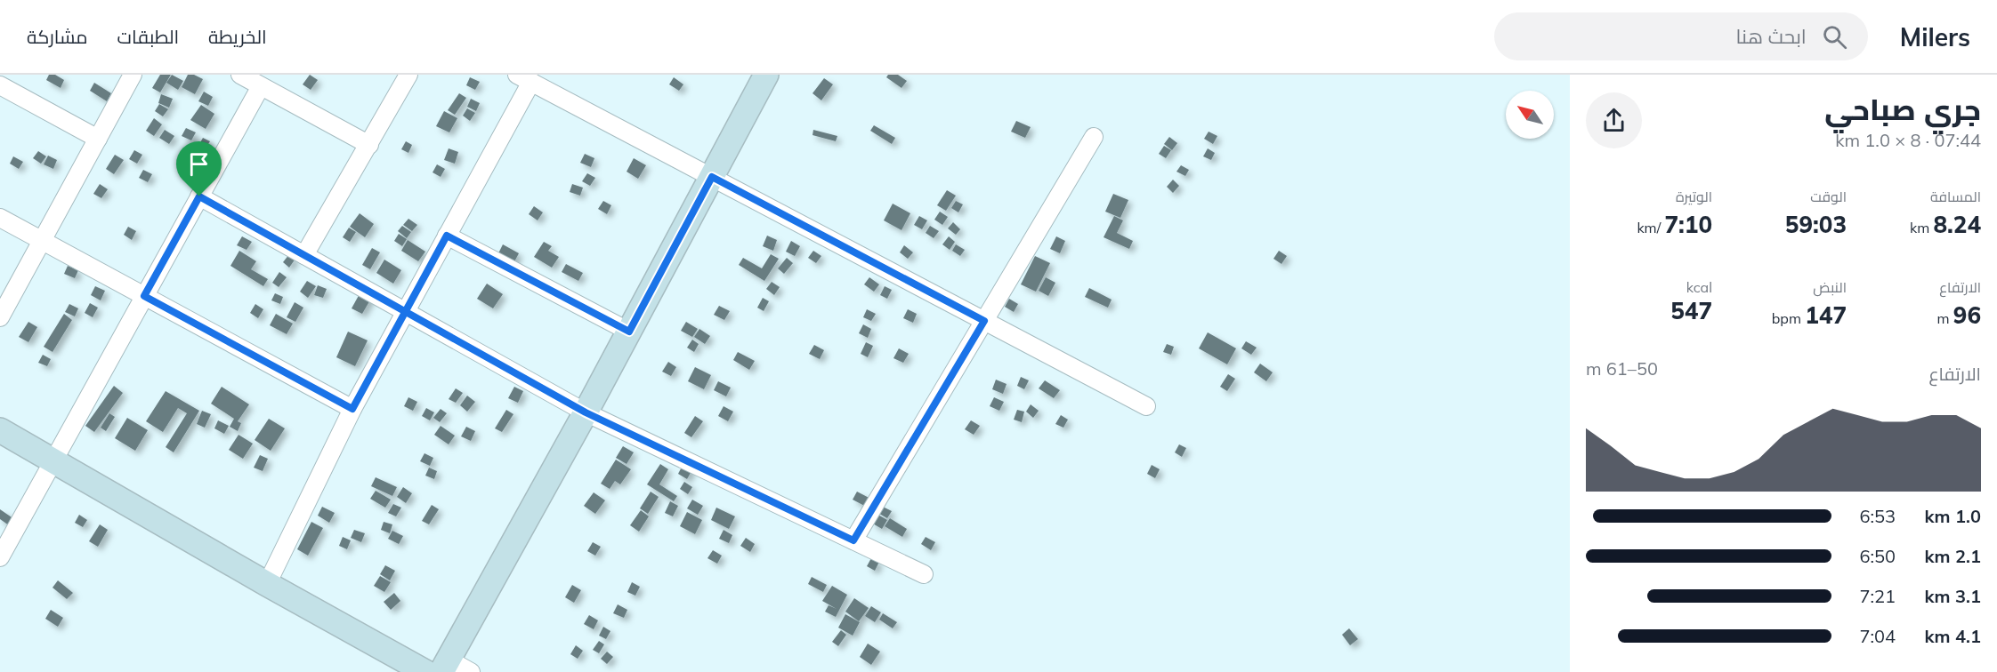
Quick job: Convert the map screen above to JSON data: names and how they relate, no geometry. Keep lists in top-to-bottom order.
{
  "north": "top left",
  "page": {
    "header": "Milers",
    "search": "ابحث هنا",
    "nav": ["الخريطة", "الطبقات", "مشاركة"],
    "heading": ["جري صباحي", "07:44 · 8 × 1.0 km"],
    "stats": [
      ["المسافة", "8.24 km"],
      ["الوقت", "59:03"],
      ["الوتيرة", "7:10 /km"],
      ["الارتفاع", "96 m"],
      ["النبض", "147 bpm"],
      ["kcal", "547"]
    ],
    "chart": ["الارتفاع", "50–61 m"],
    "list": [
      {
        "name": "1.0 km",
        "note": "6:53"
      },
      {
        "name": "2.1 km",
        "note": "6:50"
      },
      {
        "name": "3.1 km",
        "note": "7:21"
      },
      {
        "name": "4.1 km",
        "note": "7:04"
      }
    ]
  }
}
